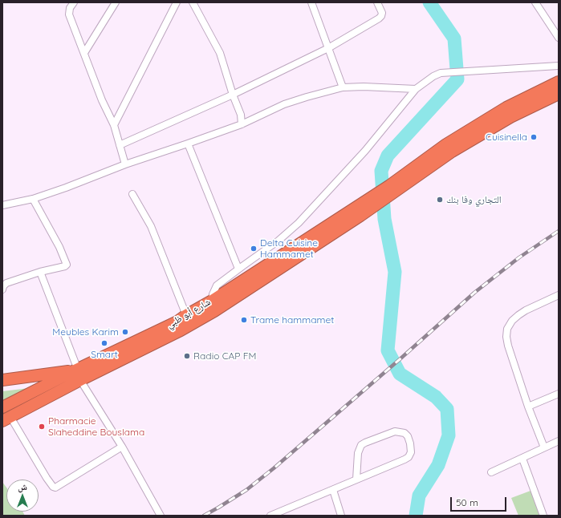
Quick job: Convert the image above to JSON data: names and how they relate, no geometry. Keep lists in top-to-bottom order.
{
  "streets": {
    "highway": ["شارع أبو ظبي"]
  },
  "places": [
    "Cuisinella",
    "التجاري وفا بنك",
    "Delta Cuisine Hammamet",
    "Trame hammamet",
    "Meubles Karim",
    "Smart",
    "Radio CAP FM",
    "Pharmacie Slaheddine Bouslama"
  ],
  "scale_bar": "50 m",
  "north": "top"
}
